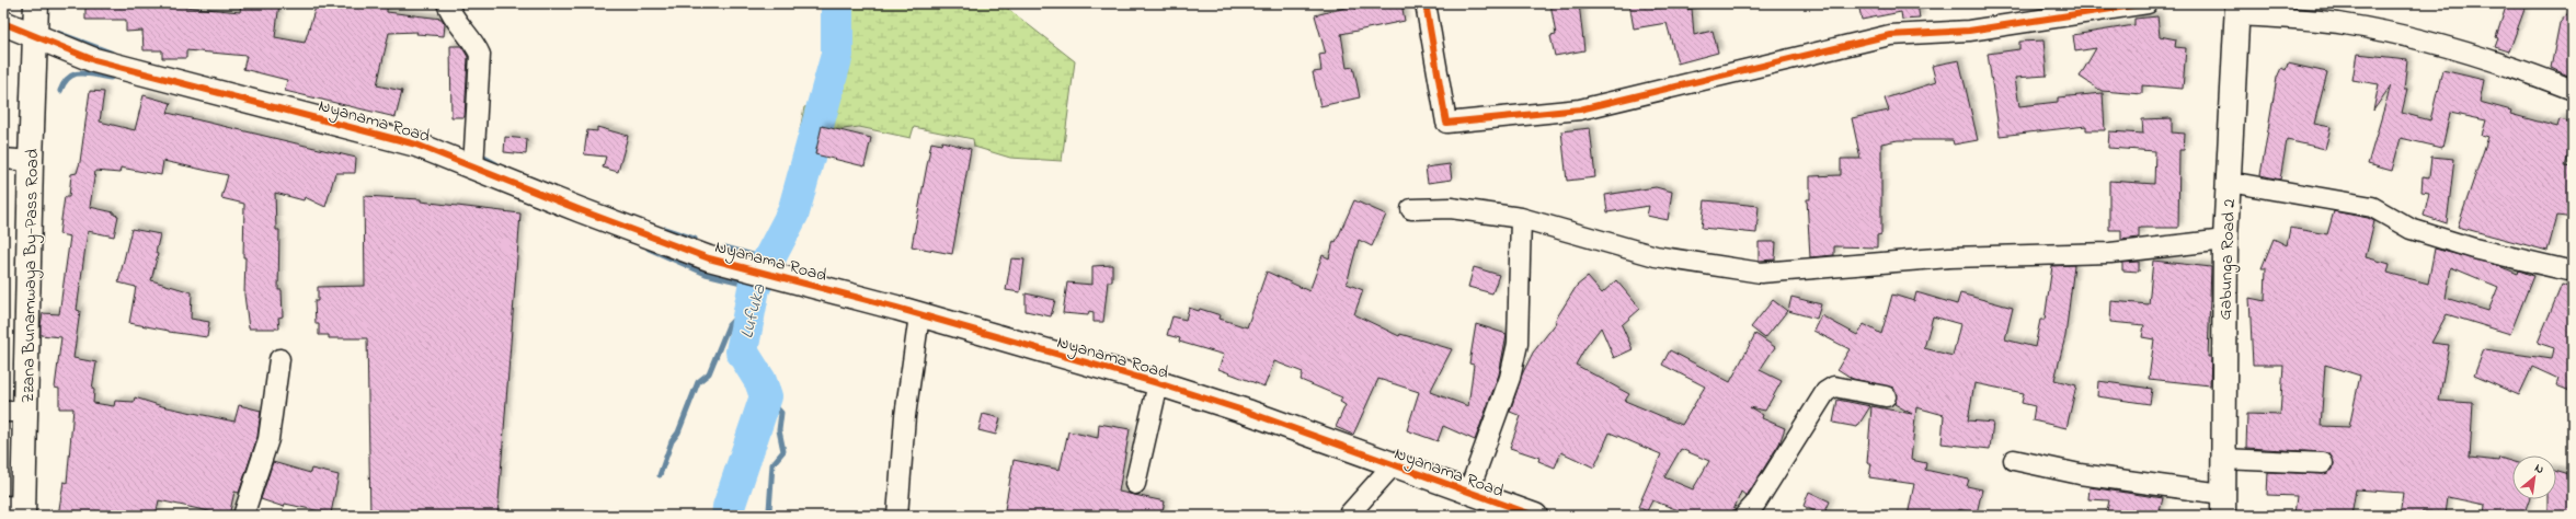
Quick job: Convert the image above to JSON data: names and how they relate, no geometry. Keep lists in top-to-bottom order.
{
  "streets": {
    "street": ["Nyanama Road", "Gabunga Road 2", "Zzana Bunamwaya By-Pass Road"]
  },
  "crossings": [
    ["Nyanama Road", "Zzana Bunamwaya By-Pass Road"]
  ],
  "water": ["Lufuka"],
  "north": "top right"
}
